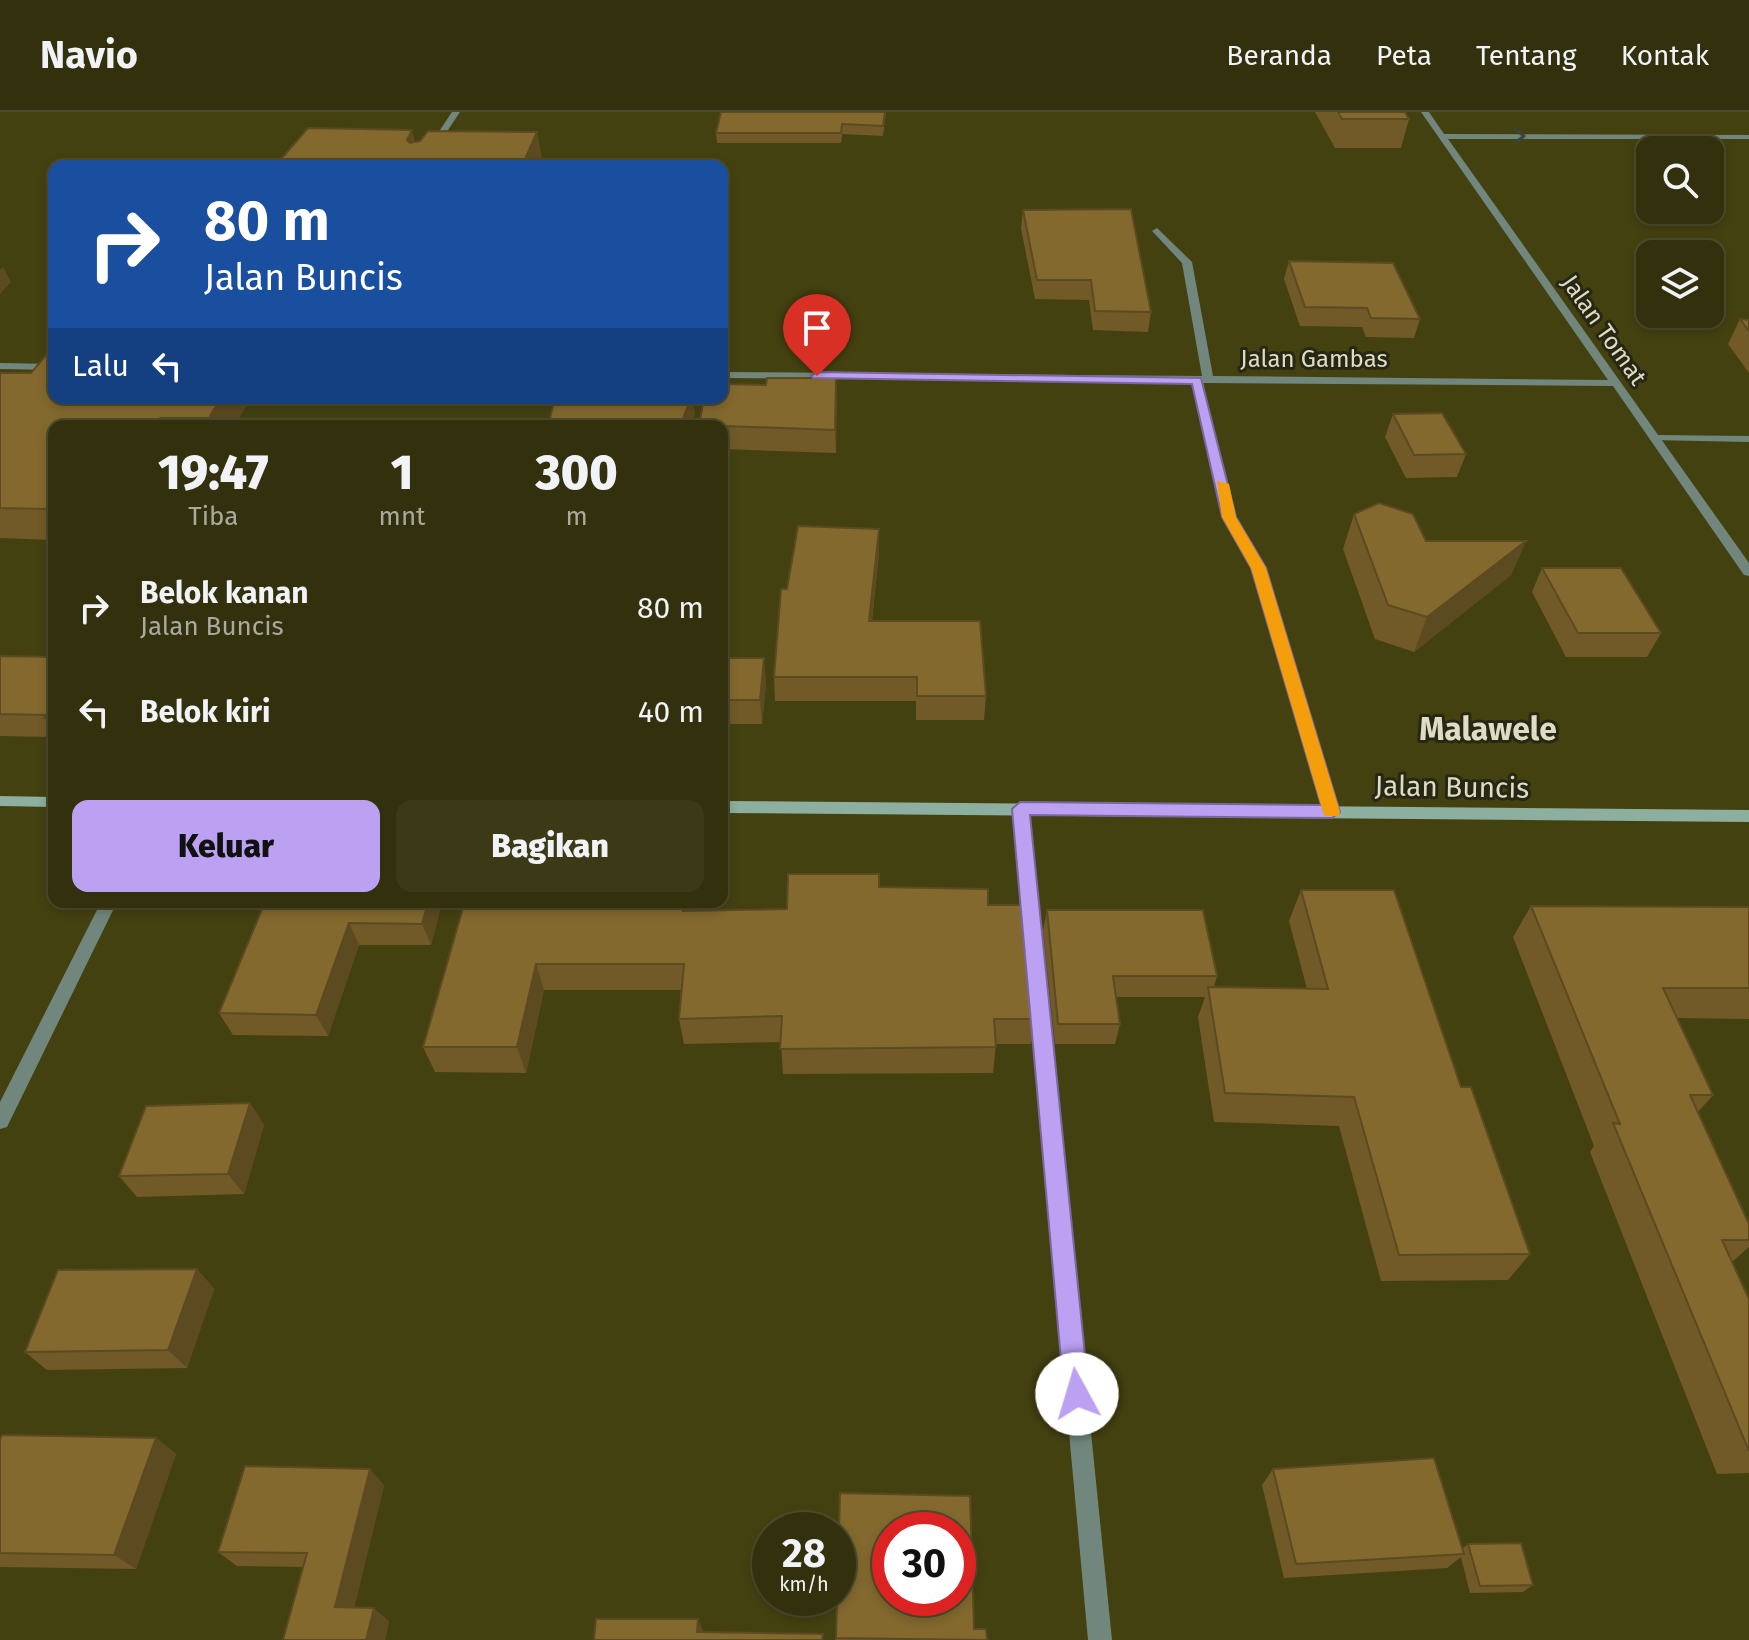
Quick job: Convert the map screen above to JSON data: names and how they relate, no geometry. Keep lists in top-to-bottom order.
{
  "streets": {
    "street": ["Jalan Tomat", "Jalan Gambas", "Jalan Buncis"]
  },
  "crossings": [
    ["Jalan Tomat", "Jalan Gambas"]
  ],
  "districts": ["Malawele"],
  "page": {
    "header": "Navio",
    "nav": [
      "Beranda",
      "Peta",
      "Tentang",
      "Kontak"
    ],
    "turn": ["80 m", "Jalan Buncis"],
    "then": "Lalu",
    "eta": [
      "19:47",
      "Tiba",
      "1",
      "mnt",
      "300",
      "m"
    ],
    "list": [
      {
        "name": "Belok kanan",
        "note": "Jalan Buncis",
        "value": "80 m"
      },
      {
        "name": "Belok kiri",
        "value": "40 m"
      }
    ],
    "buttons": ["Keluar", "Bagikan"],
    "speed": "28 km/h",
    "limit": "30"
  }
}
